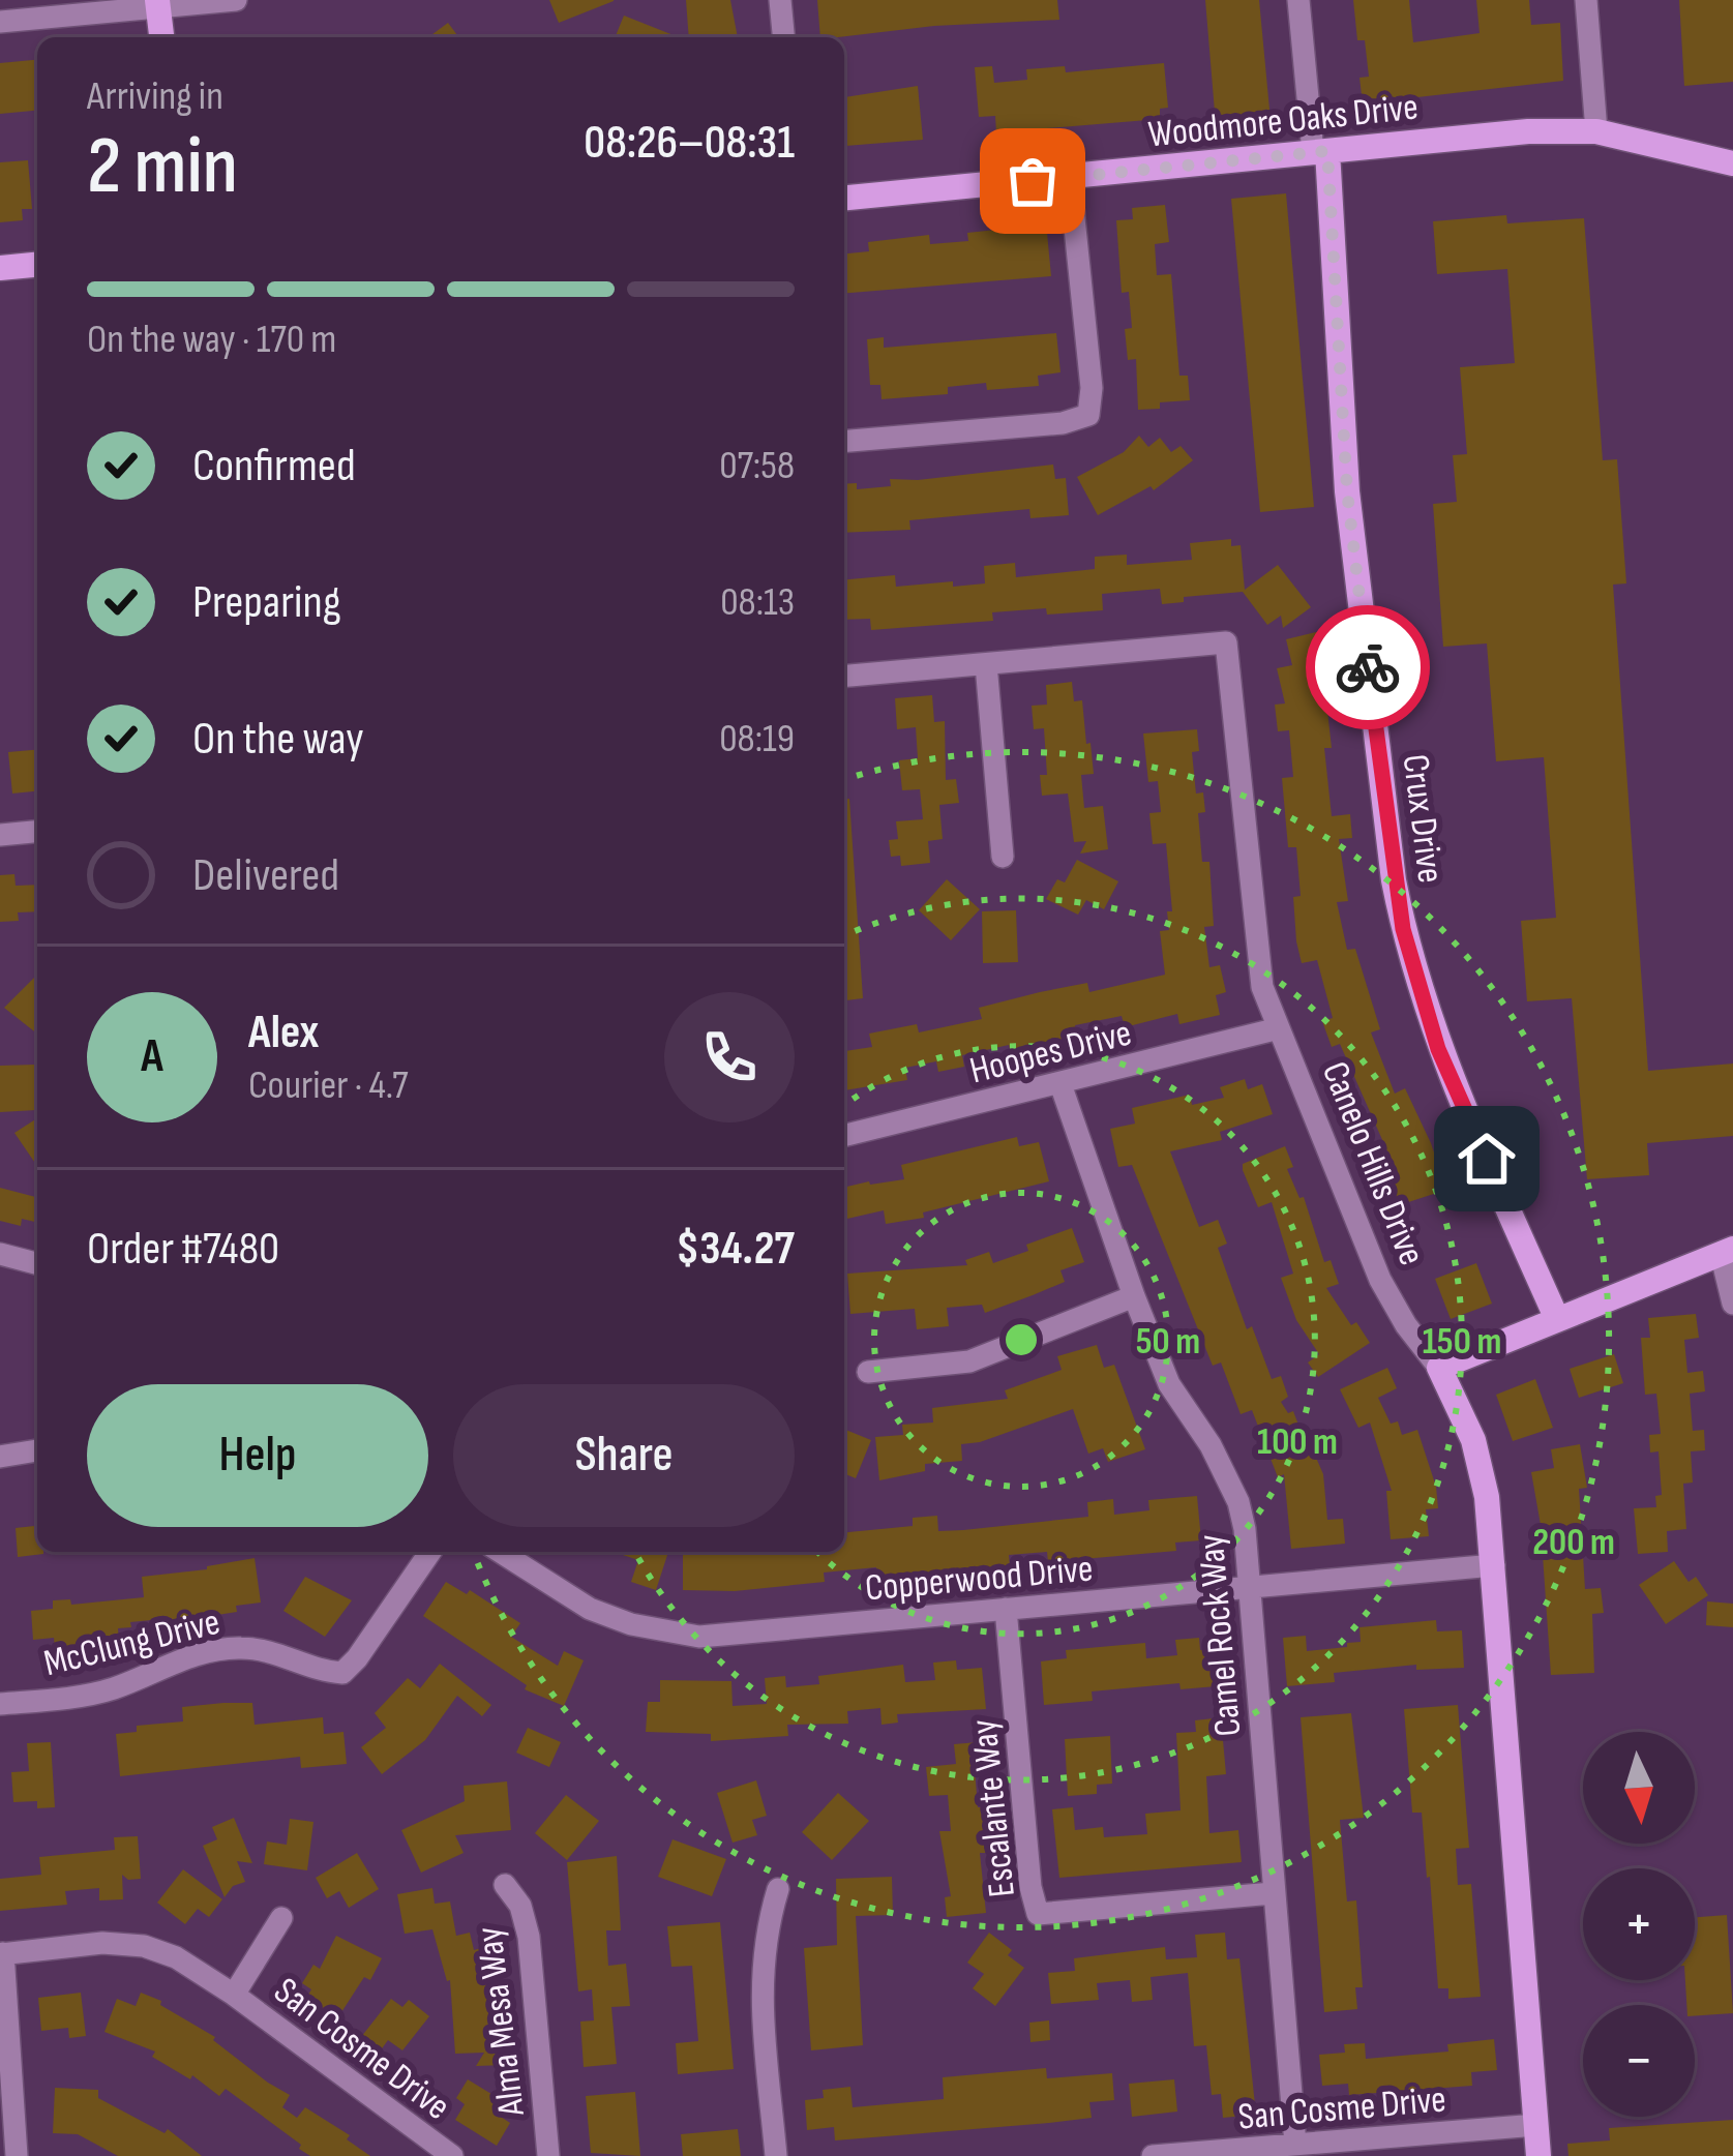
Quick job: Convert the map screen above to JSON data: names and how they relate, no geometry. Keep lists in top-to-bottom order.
{
  "streets": {
    "street": [
      "Woodmore Oaks Drive",
      "Crux Drive",
      "Hoopes Drive",
      "Canelo Hills Drive",
      "Copperwood Drive",
      "Camel Rock Way",
      "McClung Drive",
      "Escalante Way",
      "Alma Mesa Way",
      "San Cosme Drive"
    ]
  },
  "crossings": [
    ["Woodmore Oaks Drive", "Crux Drive"],
    ["Hoopes Drive", "Canelo Hills Drive"],
    ["Hoopes Drive", "Camel Rock Way"],
    ["Canelo Hills Drive", "Copperwood Drive"],
    ["Canelo Hills Drive", "San Cosme Drive"],
    ["Copperwood Drive", "Camel Rock Way"],
    ["Copperwood Drive", "Escalante Way"],
    ["Camel Rock Way", "Escalante Way"],
    ["Camel Rock Way", "San Cosme Drive"]
  ],
  "north": "bottom",
  "page": {
    "heading": ["2 min", "Arriving in", "08:26–08:31"],
    "panel": [
      "Alex",
      "Courier · 4.7",
      "Order #7480",
      "$34.27"
    ],
    "bar": "On the way · 170 m",
    "list": [
      ["Confirmed", "07:58"],
      ["Preparing", "08:13"],
      ["On the way", "08:19"],
      "Delivered"
    ],
    "round": "A",
    "buttons": ["Help", "Share"],
    "map_buttons": ["+", "−"]
  },
  "rings": [
    "50 m",
    "150 m",
    "100 m",
    "200 m"
  ]
}
